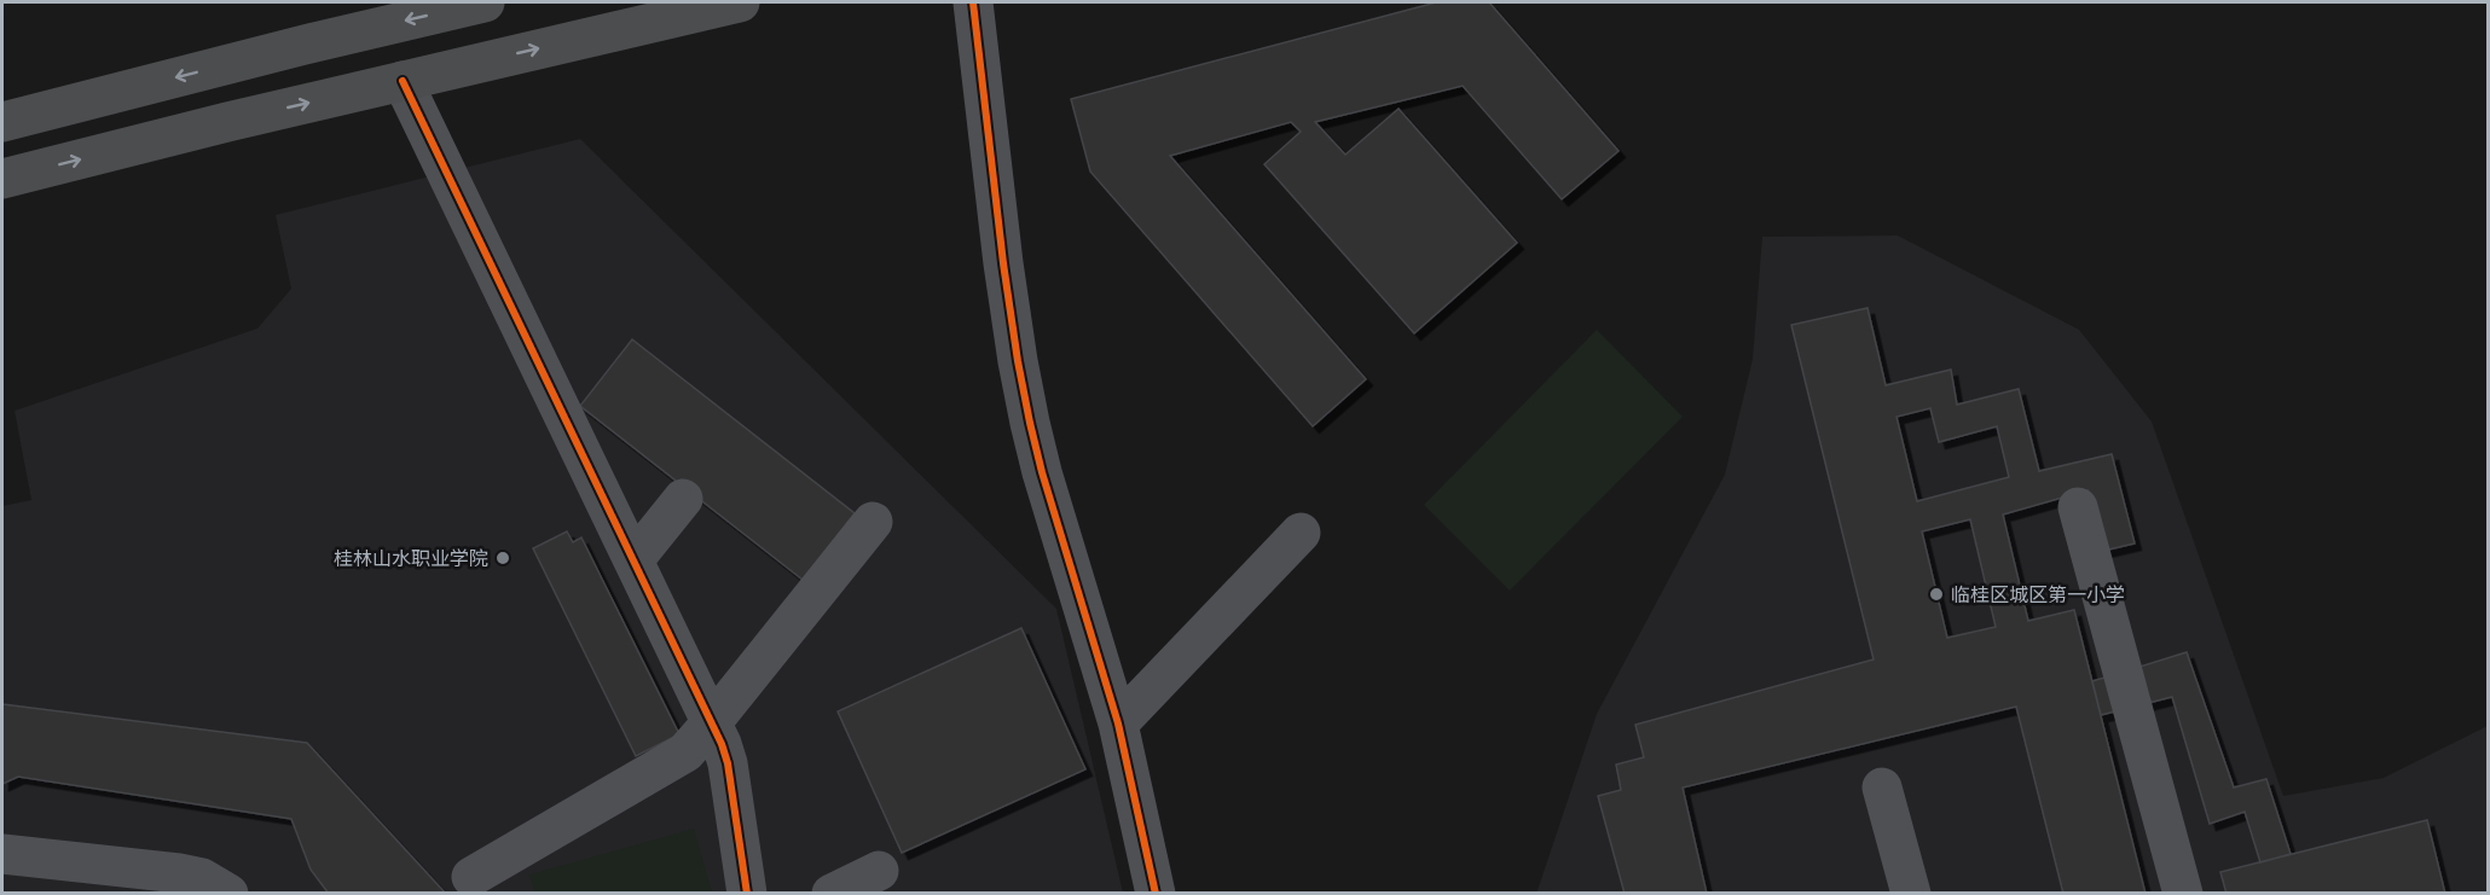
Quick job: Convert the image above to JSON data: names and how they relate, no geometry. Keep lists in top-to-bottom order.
{
  "places": ["桂林山水职业学院", "临桂区城区第一小学"]
}
